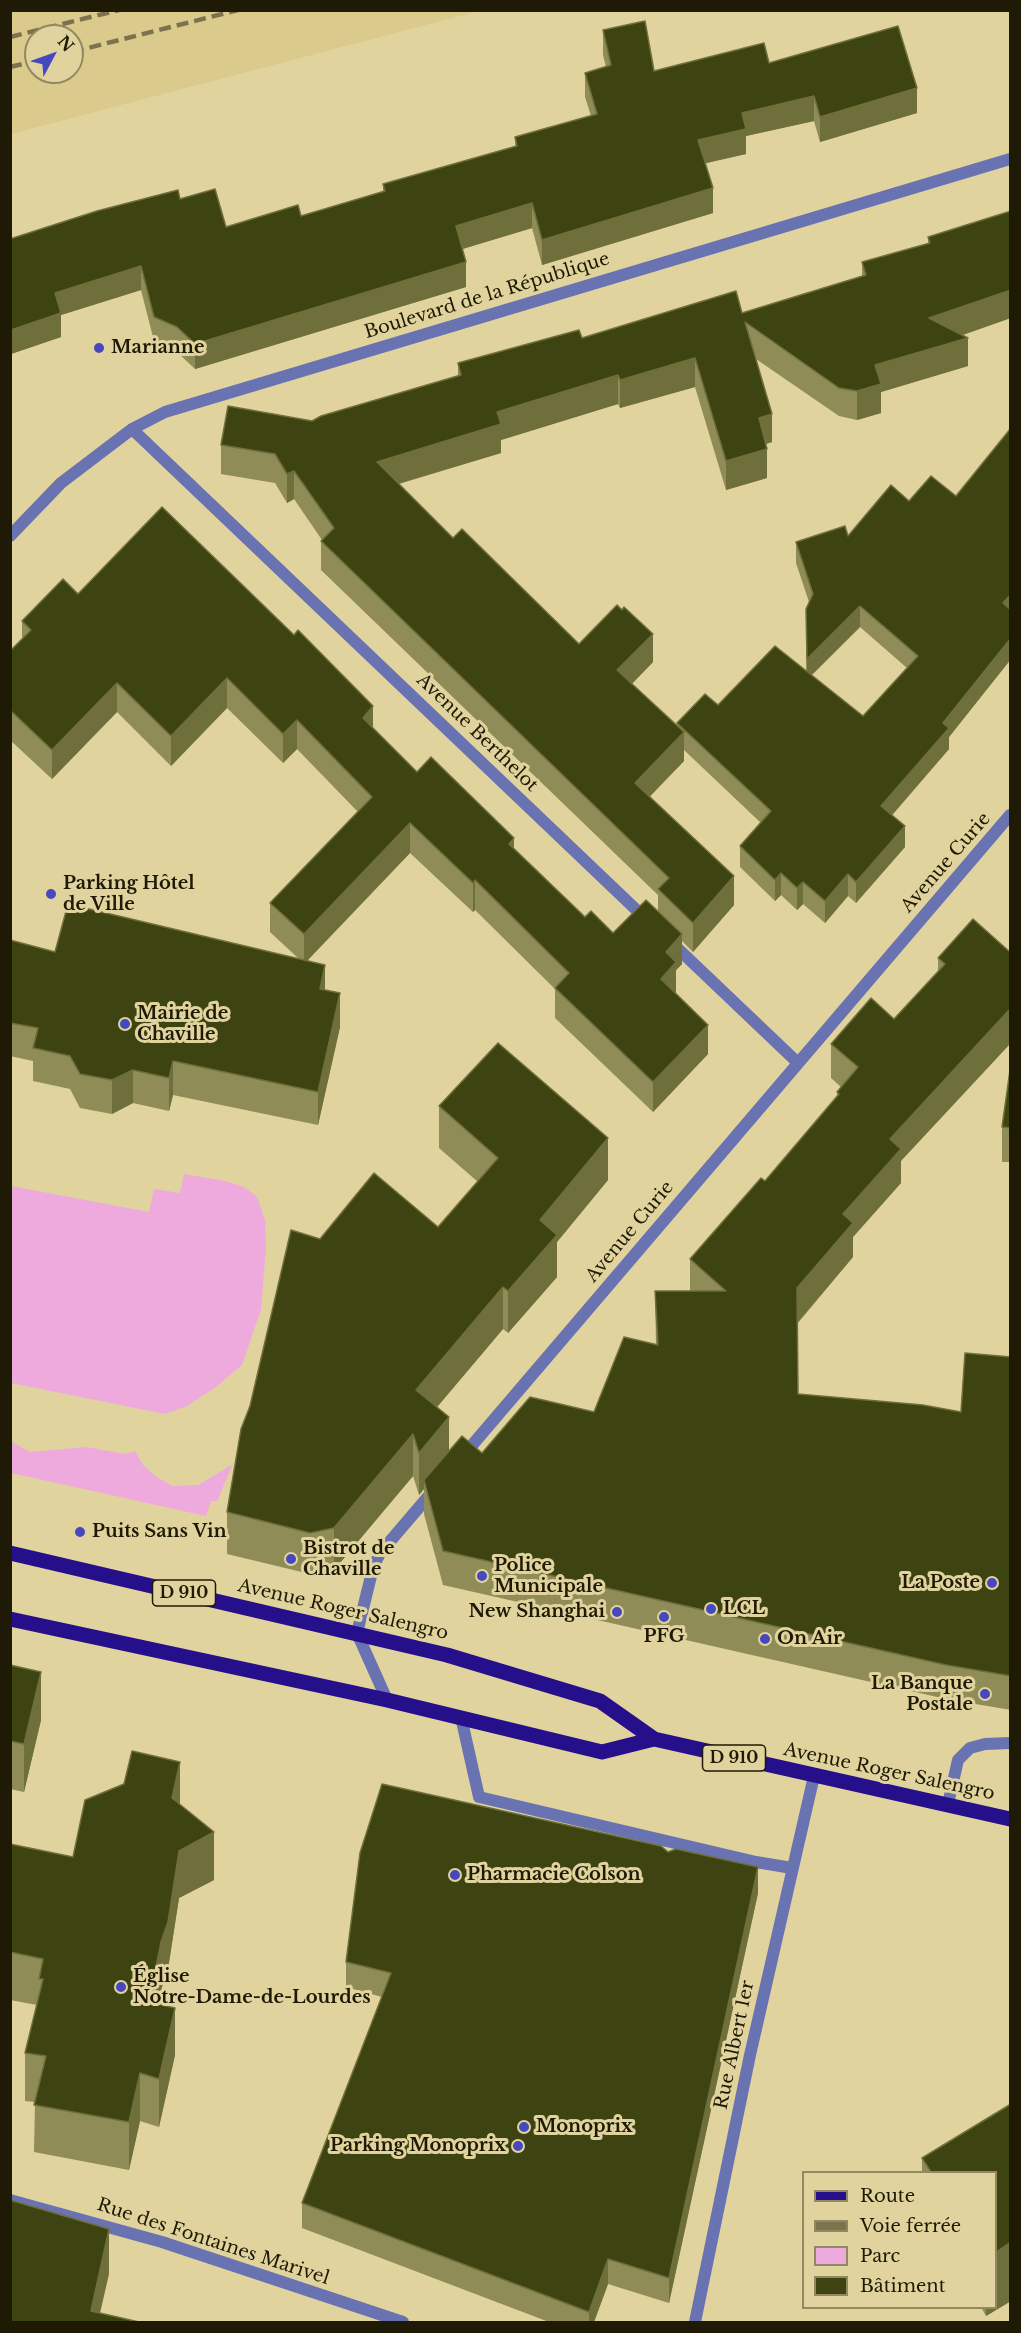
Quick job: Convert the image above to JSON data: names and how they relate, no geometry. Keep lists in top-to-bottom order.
{
  "streets": {
    "main road": ["D 910", "Avenue Roger Salengro"],
    "street": [
      "Boulevard de la République",
      "Avenue Berthelot",
      "Avenue Curie",
      "Rue Albert 1er",
      "Rue des Fontaines Marivel"
    ]
  },
  "crossings": [
    ["Boulevard de la République", "Avenue Berthelot"],
    ["Avenue Berthelot", "Avenue Curie"],
    ["Avenue Curie", "Avenue Roger Salengro"],
    ["Avenue Roger Salengro", "Rue Albert 1er"]
  ],
  "places": [
    "Marianne",
    "Parking Hôtel de Ville",
    "Mairie de Chaville",
    "Puits Sans Vin",
    "Bistrot de Chaville",
    "Police Municipale",
    "La Poste",
    "LCL",
    "New Shanghai",
    "PFG",
    "On Air",
    "La Banque Postale",
    "Pharmacie Colson",
    "Église Notre-Dame-de-Lourdes",
    "Monoprix",
    "Parking Monoprix"
  ],
  "legend": [
    "Route",
    "Voie ferrée",
    "Parc",
    "Bâtiment"
  ],
  "north": "top right"
}
